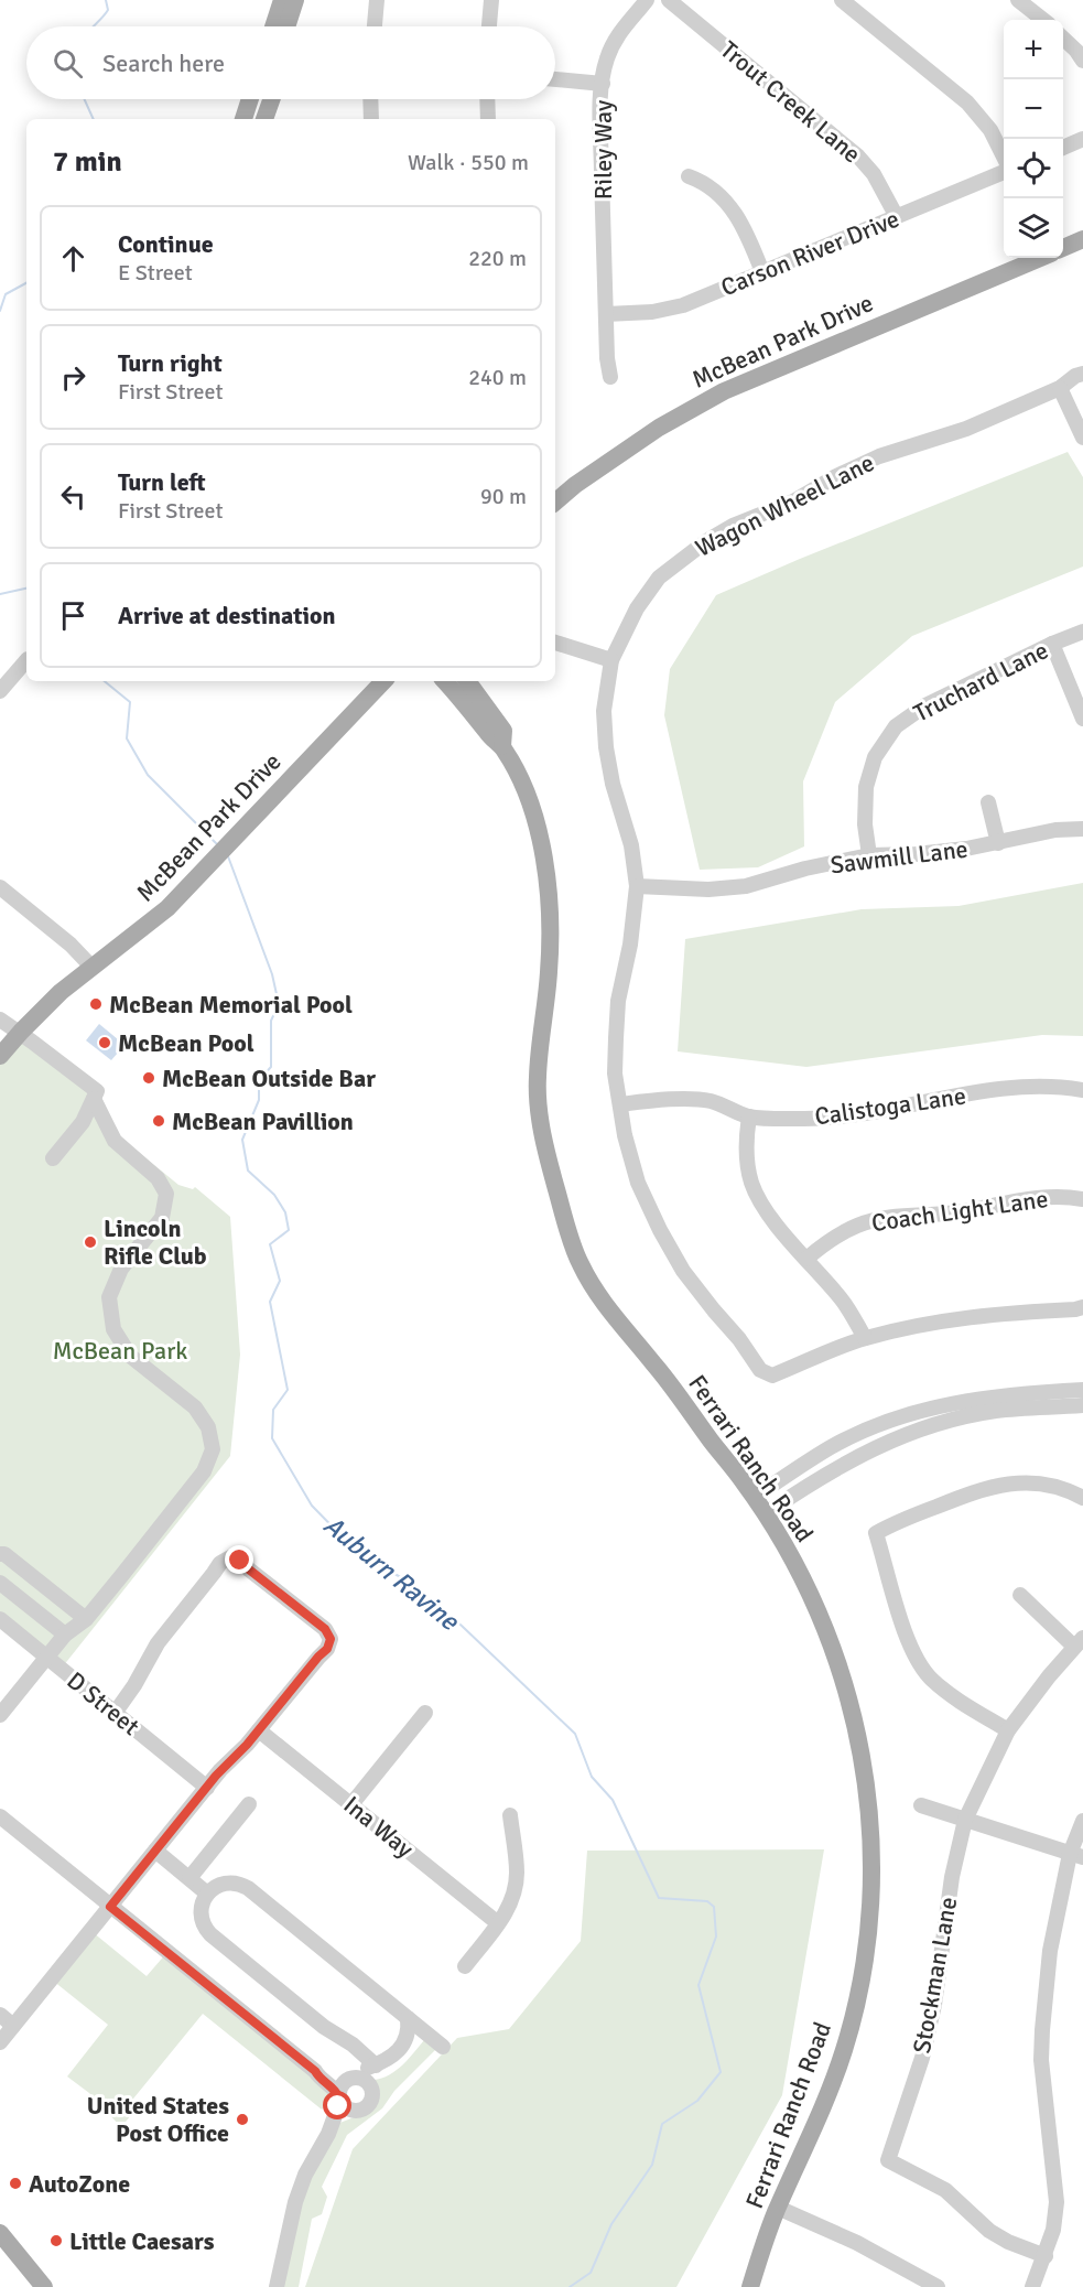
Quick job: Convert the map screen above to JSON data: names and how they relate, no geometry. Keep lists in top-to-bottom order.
{
  "streets": {
    "main road": ["McBean Park Drive", "Ferrari Ranch Road"],
    "street": [
      "Trout Creek Lane",
      "Riley Way",
      "Carson River Drive",
      "Wagon Wheel Lane",
      "Truchard Lane",
      "Sawmill Lane",
      "Calistoga Lane",
      "Coach Light Lane",
      "D Street",
      "Ina Way",
      "Stockman Lane"
    ]
  },
  "crossings": [
    ["Trout Creek Lane", "Carson River Drive"],
    ["Riley Way", "Carson River Drive"],
    ["Wagon Wheel Lane", "Sawmill Lane"],
    ["Wagon Wheel Lane", "Calistoga Lane"],
    ["Truchard Lane", "Sawmill Lane"]
  ],
  "water": ["Auburn Ravine"],
  "parks": ["McBean Park"],
  "places": [
    "McBean Memorial Pool",
    "McBean Pool",
    "McBean Outside Bar",
    "McBean Pavillion",
    "Lincoln Rifle Club",
    "United States Post Office",
    "AutoZone",
    "Little Caesars"
  ],
  "page": {
    "map_buttons": ["+", "−"],
    "search": "Search here",
    "heading": ["7 min", "Walk · 550 m"],
    "list": [
      ["Continue", "E Street", "220 m"],
      ["Turn right", "First Street", "240 m"],
      ["Turn left", "First Street", "90 m"],
      "Arrive at destination"
    ]
  }
}
